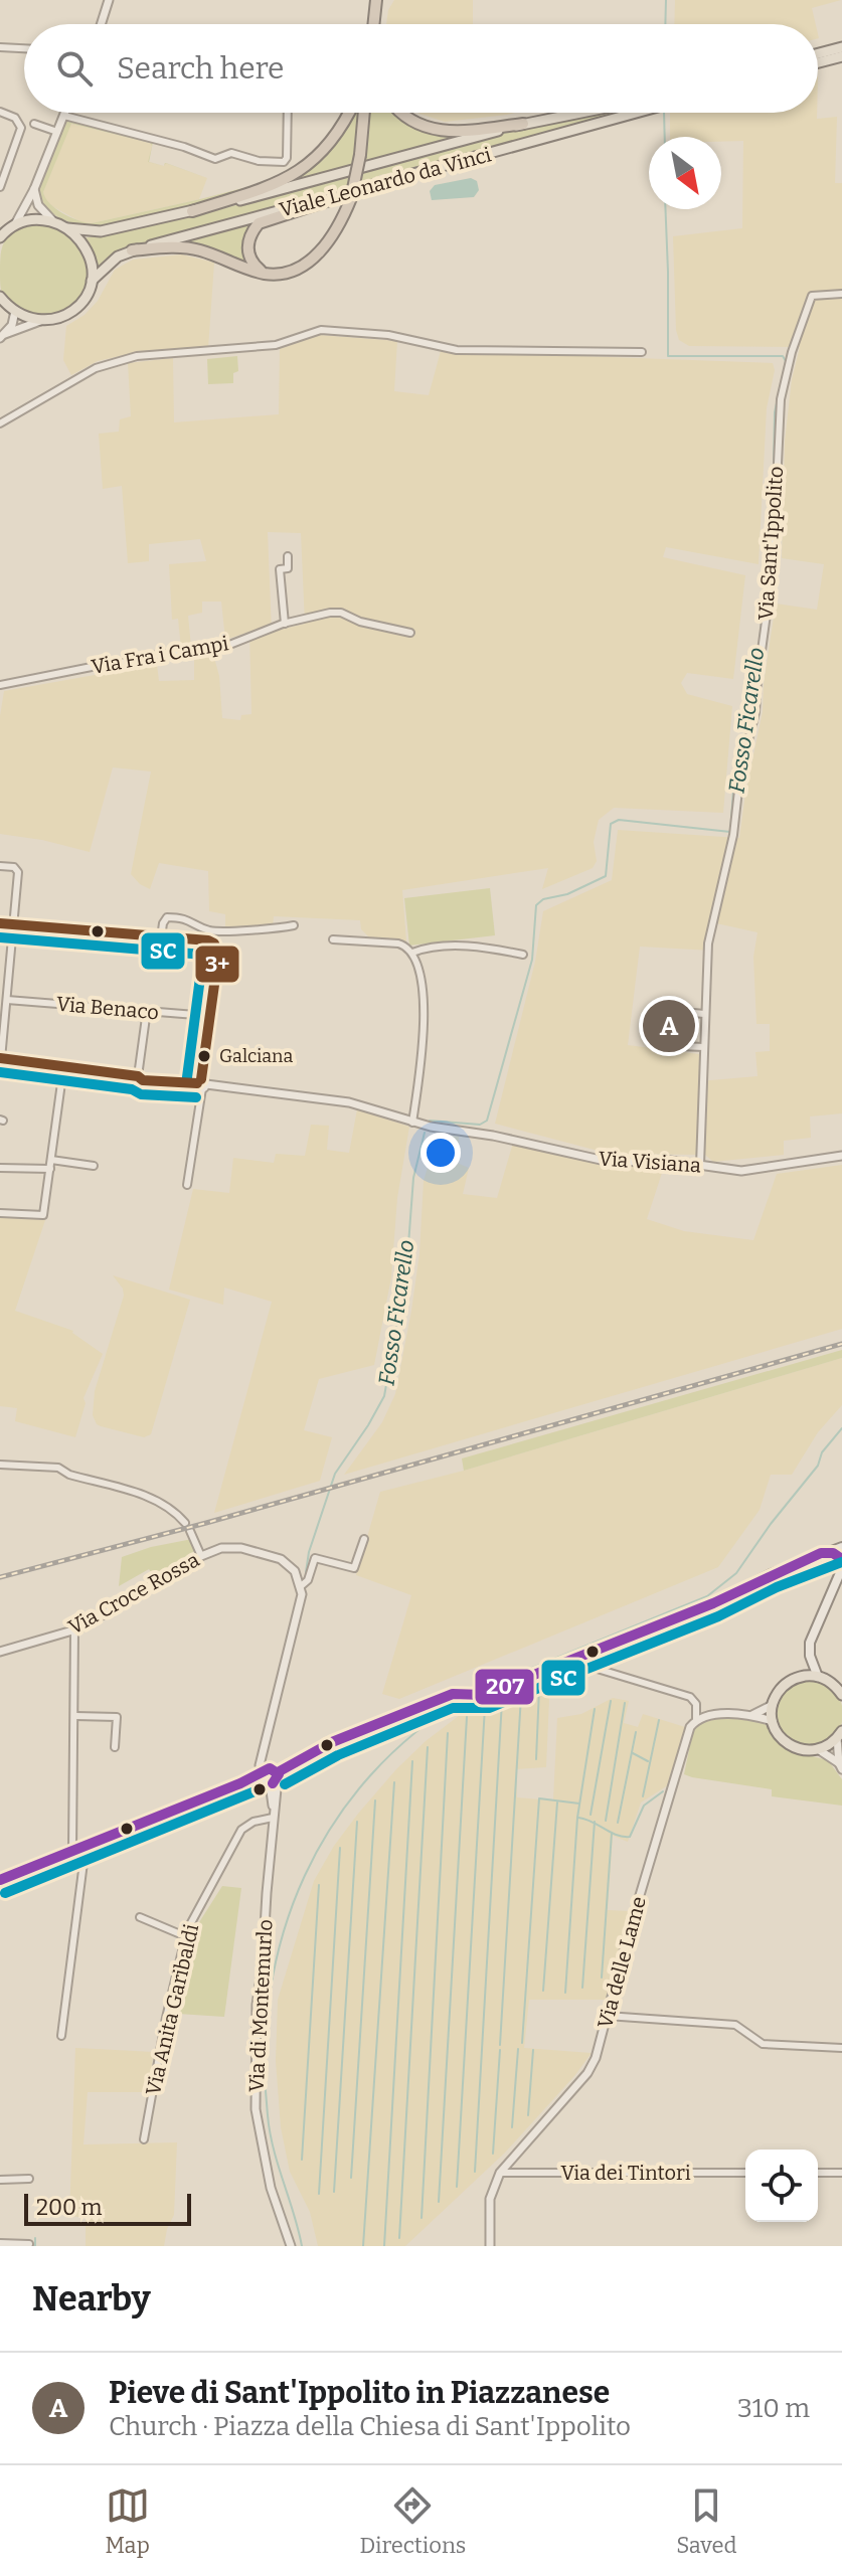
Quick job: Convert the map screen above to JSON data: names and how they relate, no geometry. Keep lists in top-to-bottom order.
{
  "streets": {
    "main road": ["Viale Leonardo da Vinci"],
    "street": [
      "Via Sant'Ippolito",
      "Via Fra i Campi",
      "Via Benaco",
      "Via Visiana",
      "Via Croce Rossa",
      "Via delle Lame",
      "Via di Montemurlo",
      "Via Anita Garibaldi",
      "Via dei Tintori"
    ]
  },
  "crossings": [
    ["Via Croce Rossa", "Via di Montemurlo"],
    ["Via delle Lame", "Via dei Tintori"],
    ["Via di Montemurlo", "Via Anita Garibaldi"]
  ],
  "water": ["Fosso Ficarello"],
  "places": ["Galciana"],
  "lines": ["transit line 3+", "transit line SC", "transit line 207"],
  "scale_bar": "200 m",
  "north": "bottom right",
  "page": {
    "search": "Search here",
    "pins": "A",
    "scale": "200 m",
    "heading": "Nearby",
    "list": [
      {
        "mark": "A",
        "name": "Pieve di Sant'Ippolito in Piazzanese",
        "note": "Church · Piazza della Chiesa di Sant'Ippolito",
        "value": "310 m"
      }
    ],
    "nav": ["Map", "Directions", "Saved"]
  }
}
